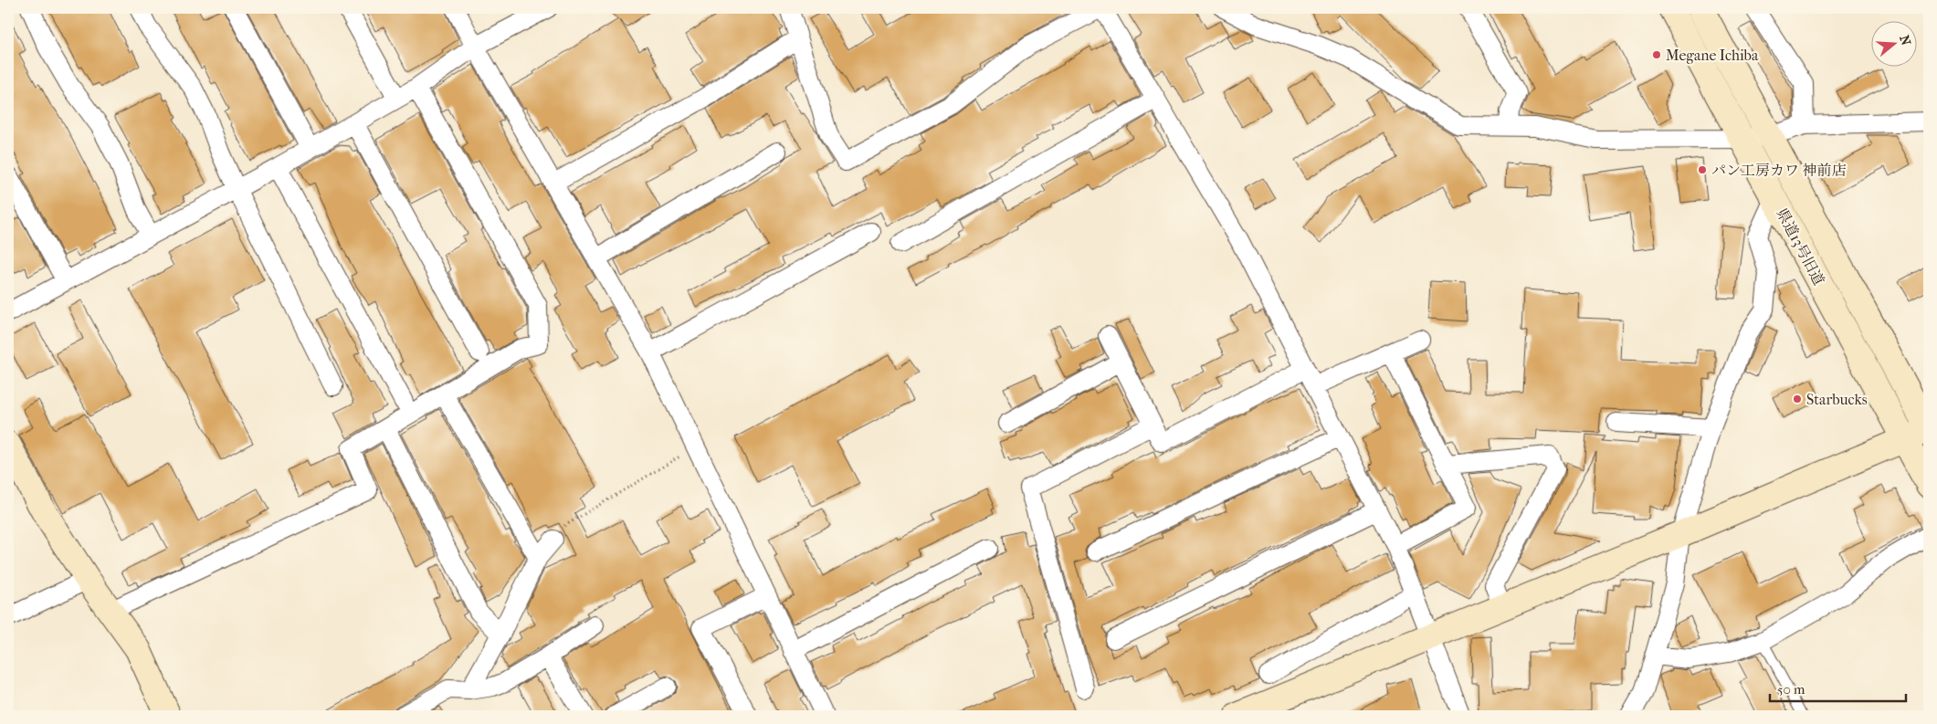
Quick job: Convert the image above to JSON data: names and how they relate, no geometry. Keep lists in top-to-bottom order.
{
  "streets": {
    "street": ["県道13号旧道"]
  },
  "places": ["Megane Ichiba", "パン工房カワ 神前店", "Starbucks"],
  "scale_bar": "50 m",
  "north": "right"
}
